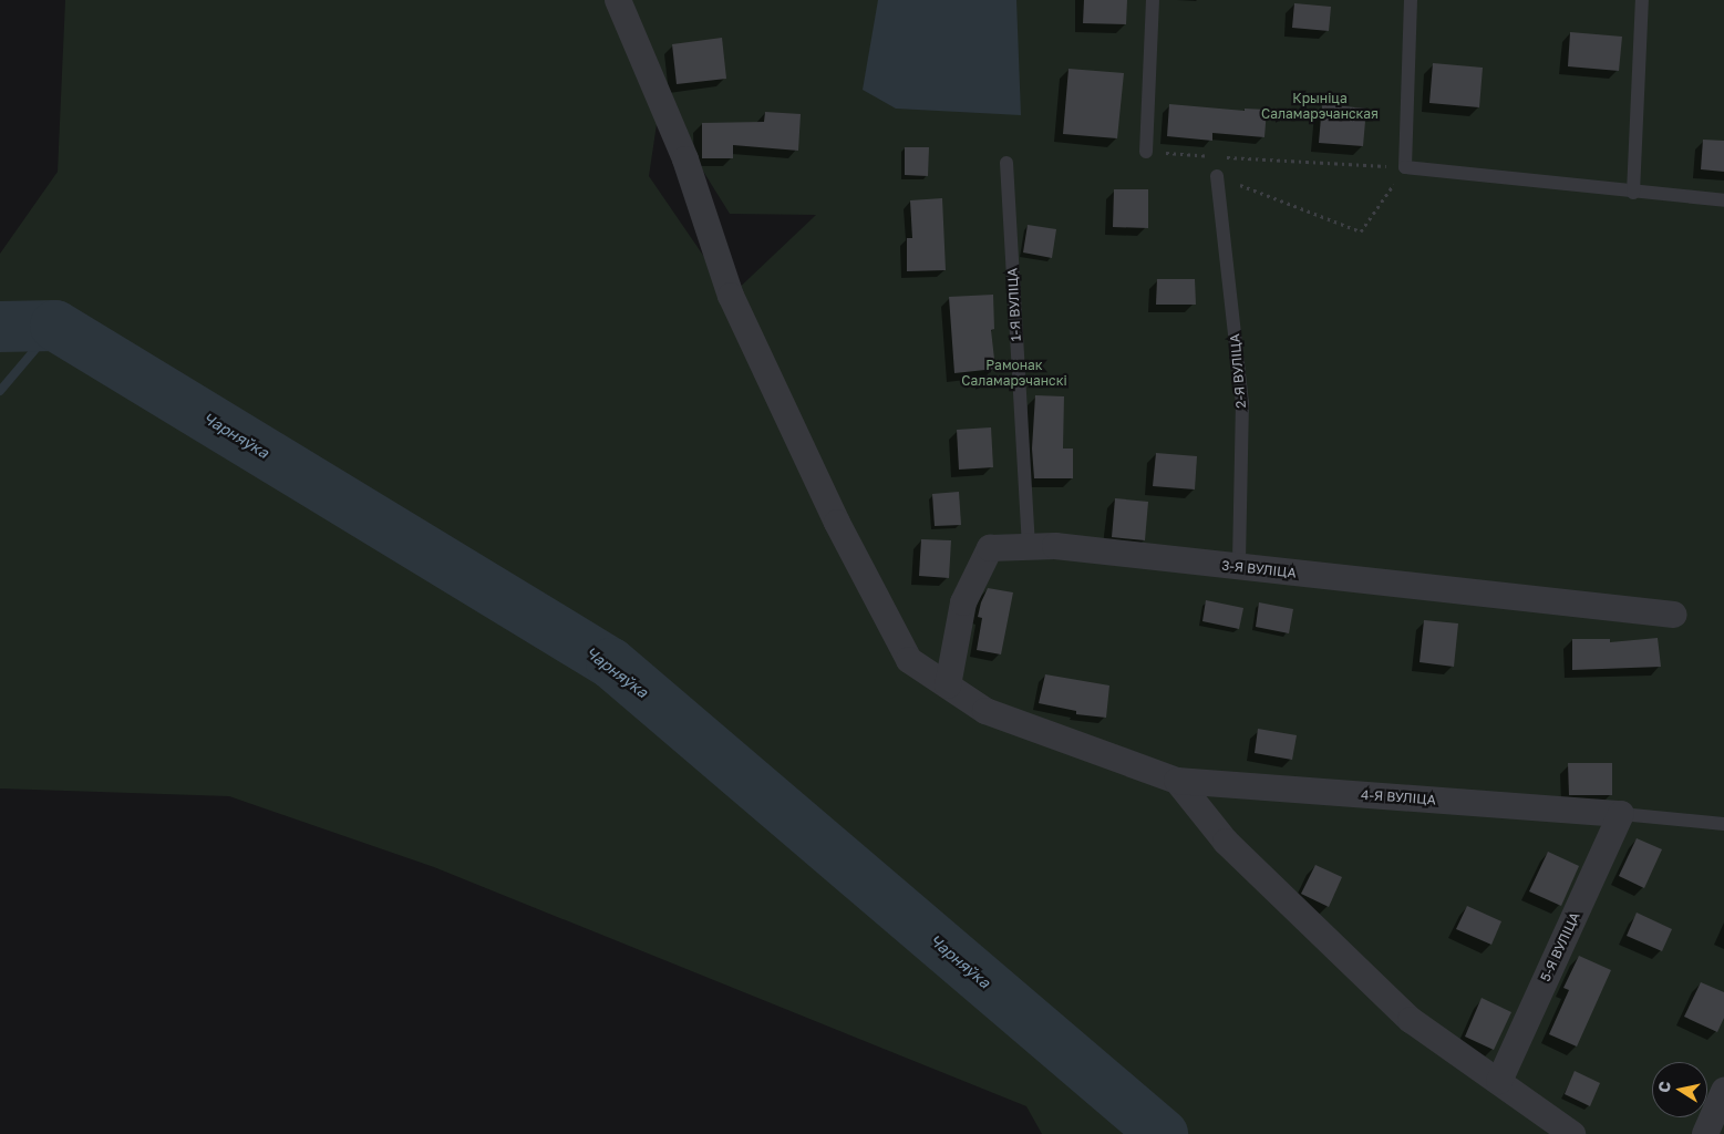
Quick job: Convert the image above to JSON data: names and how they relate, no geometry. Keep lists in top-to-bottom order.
{
  "streets": {
    "street": ["3-Я ВУЛІЦА", "4-Я ВУЛІЦА", "5-Я ВУЛІЦА"],
    "lane": ["1-Я ВУЛІЦА", "2-Я ВУЛІЦА"]
  },
  "crossings": [
    ["1-Я ВУЛІЦА", "3-Я ВУЛІЦА"],
    ["2-Я ВУЛІЦА", "3-Я ВУЛІЦА"],
    ["3-Я ВУЛІЦА", "4-Я ВУЛІЦА"],
    ["4-Я ВУЛІЦА", "5-Я ВУЛІЦА"]
  ],
  "water": ["Чарняўка"],
  "parks": ["Крыніца Саламарэчанская", "Рамонак Саламарэчанскі"],
  "north": "left"
}
